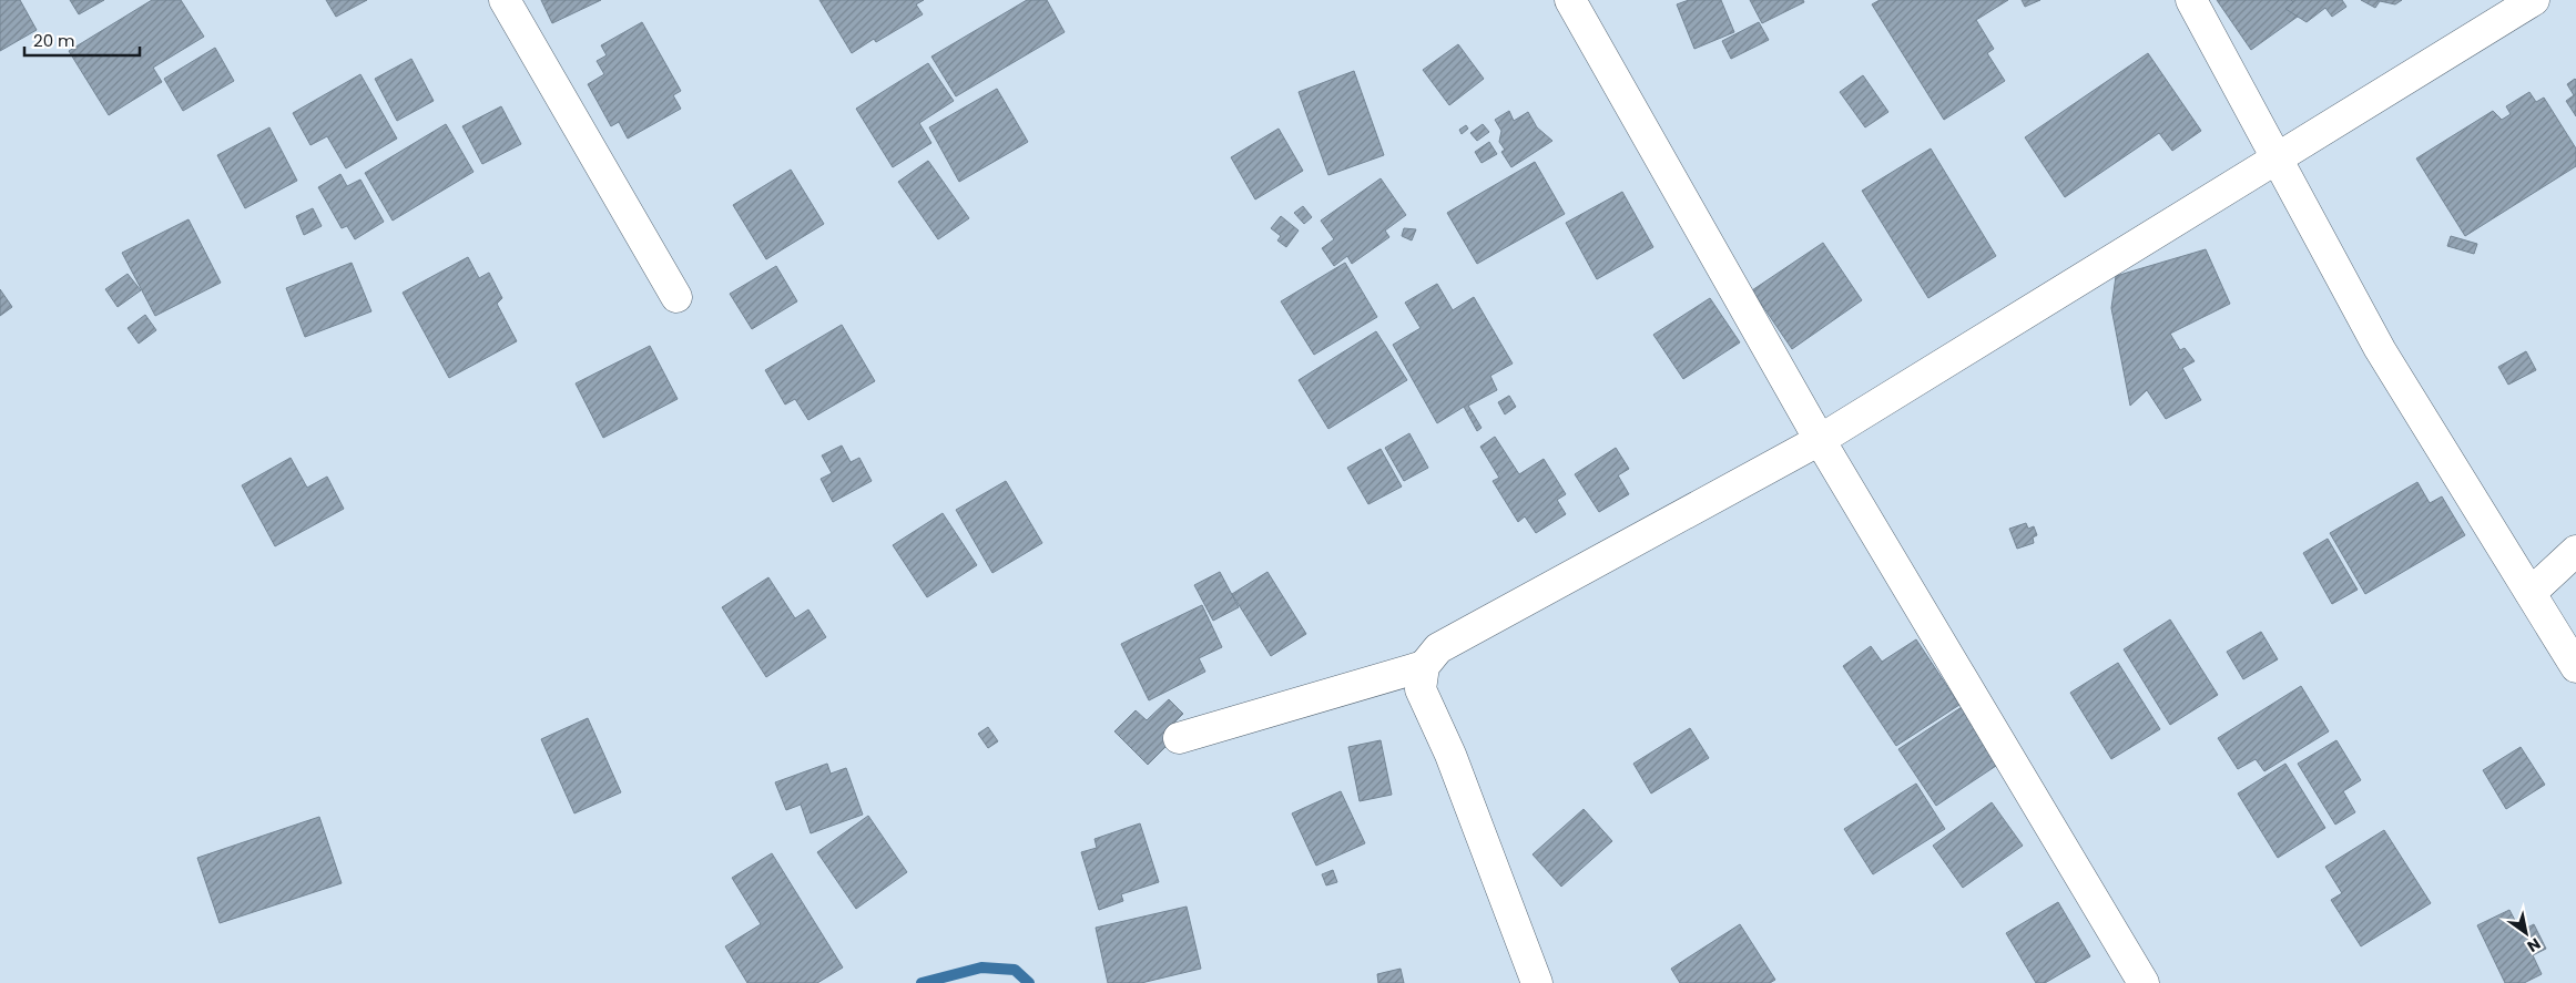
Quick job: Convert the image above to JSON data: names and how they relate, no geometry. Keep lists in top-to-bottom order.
{
  "scale_bar": "20 m",
  "north": "bottom right"
}
